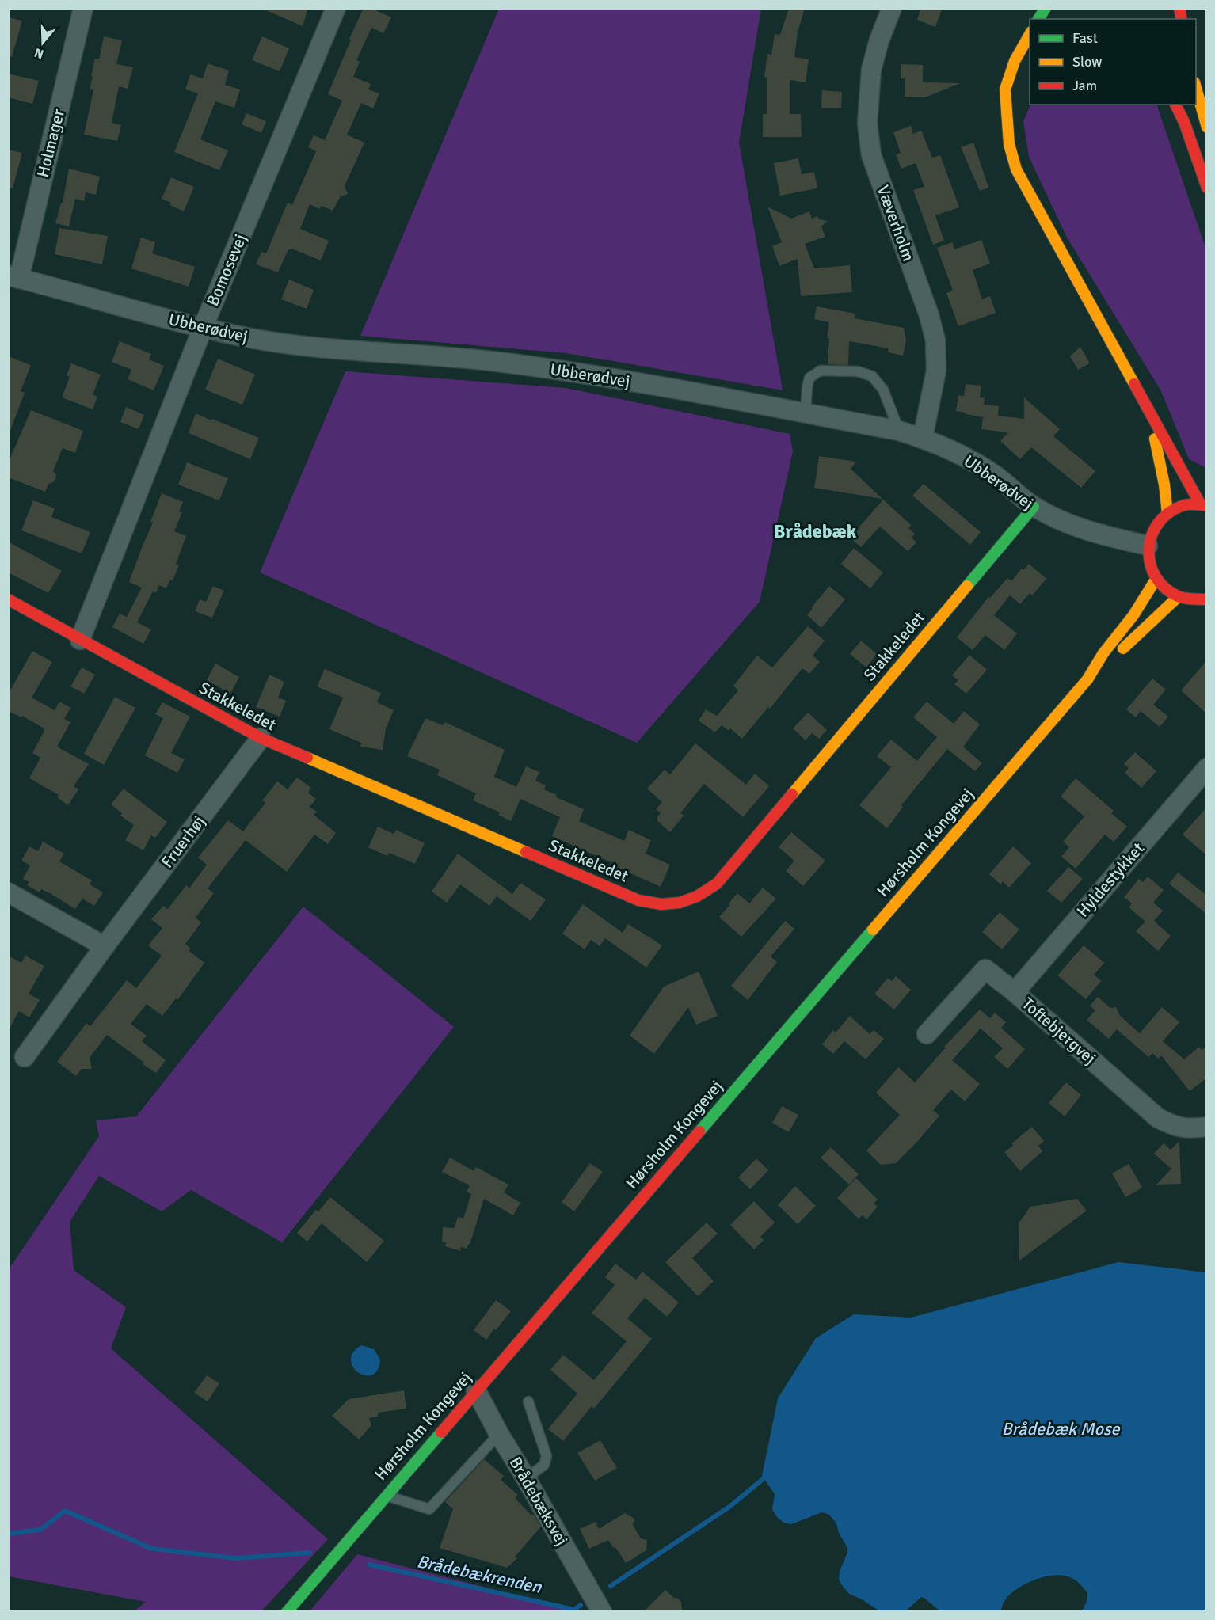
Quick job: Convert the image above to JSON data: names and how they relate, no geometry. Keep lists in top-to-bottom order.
{
  "streets": {
    "main road": ["Stakkeledet", "Hørsholm Kongevej"],
    "street": [
      "Holmager",
      "Væverholm",
      "Bomosevej",
      "Ubberødvej",
      "Fruerhøj",
      "Hyldestykket",
      "Toftebjergvej",
      "Brådebæksvej"
    ]
  },
  "crossings": [
    ["Holmager", "Ubberødvej"],
    ["Væverholm", "Ubberødvej"],
    ["Bomosevej", "Ubberødvej"],
    ["Bomosevej", "Stakkeledet"],
    ["Ubberødvej", "Stakkeledet"],
    ["Stakkeledet", "Fruerhøj"],
    ["Hørsholm Kongevej", "Brådebæksvej"],
    ["Hyldestykket", "Toftebjergvej"]
  ],
  "districts": ["Brådebæk"],
  "water": ["Brådebæk Mose", "Brådebækrenden"],
  "legend": ["Fast", "Slow", "Jam"],
  "north": "bottom"
}
